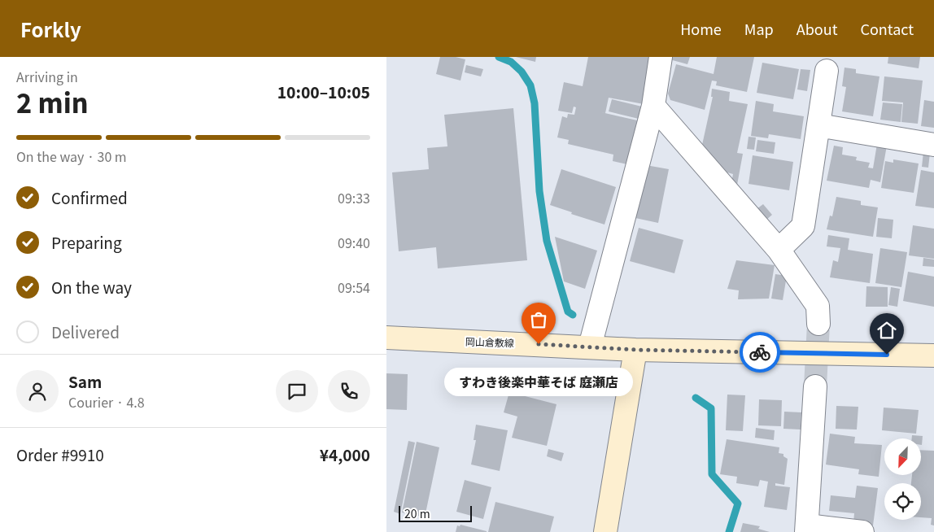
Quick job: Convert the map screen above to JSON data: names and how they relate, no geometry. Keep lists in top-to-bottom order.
{
  "streets": {
    "main road": ["岡山倉敷線"]
  },
  "places": ["すわき後楽中華そば 庭瀬店"],
  "scale_bar": "20 m",
  "north": "bottom left",
  "page": {
    "header": "Forkly",
    "nav": [
      "Home",
      "Map",
      "About",
      "Contact"
    ],
    "heading": ["2 min", "Arriving in", "10:00–10:05"],
    "panel": [
      "Sam",
      "Courier · 4.8",
      "Order #9910",
      "¥4,000"
    ],
    "bar": "On the way · 30 m",
    "list": [
      ["Confirmed", "09:33"],
      ["Preparing", "09:40"],
      ["On the way", "09:54"],
      "Delivered"
    ],
    "bubble": "すわき後楽中華そば 庭瀬店",
    "scale": "20 m"
  }
}
